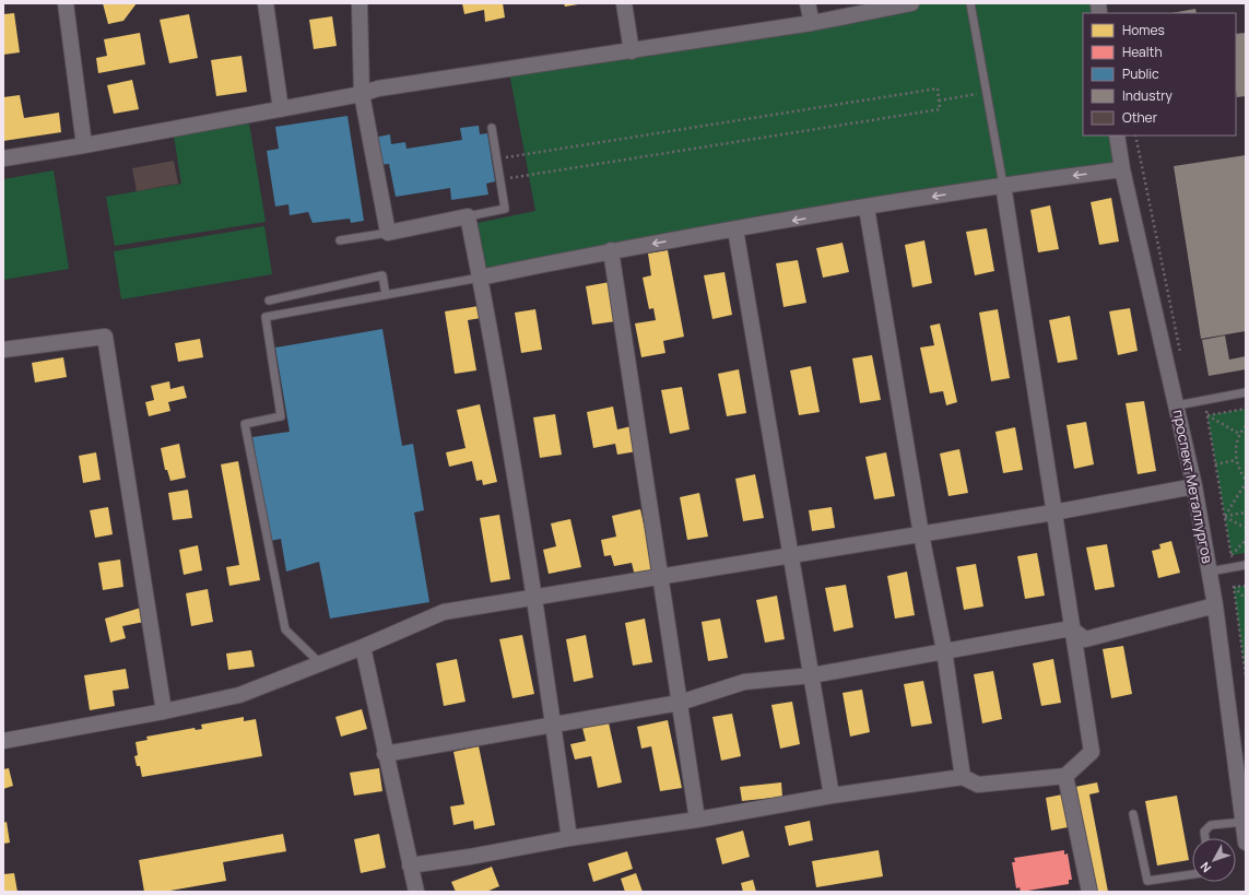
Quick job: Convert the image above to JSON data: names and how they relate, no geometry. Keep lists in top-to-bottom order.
{
  "streets": {
    "street": ["проспект Металлургов"]
  },
  "legend": [
    "Homes",
    "Health",
    "Public",
    "Industry",
    "Other"
  ],
  "north": "bottom left"
}
